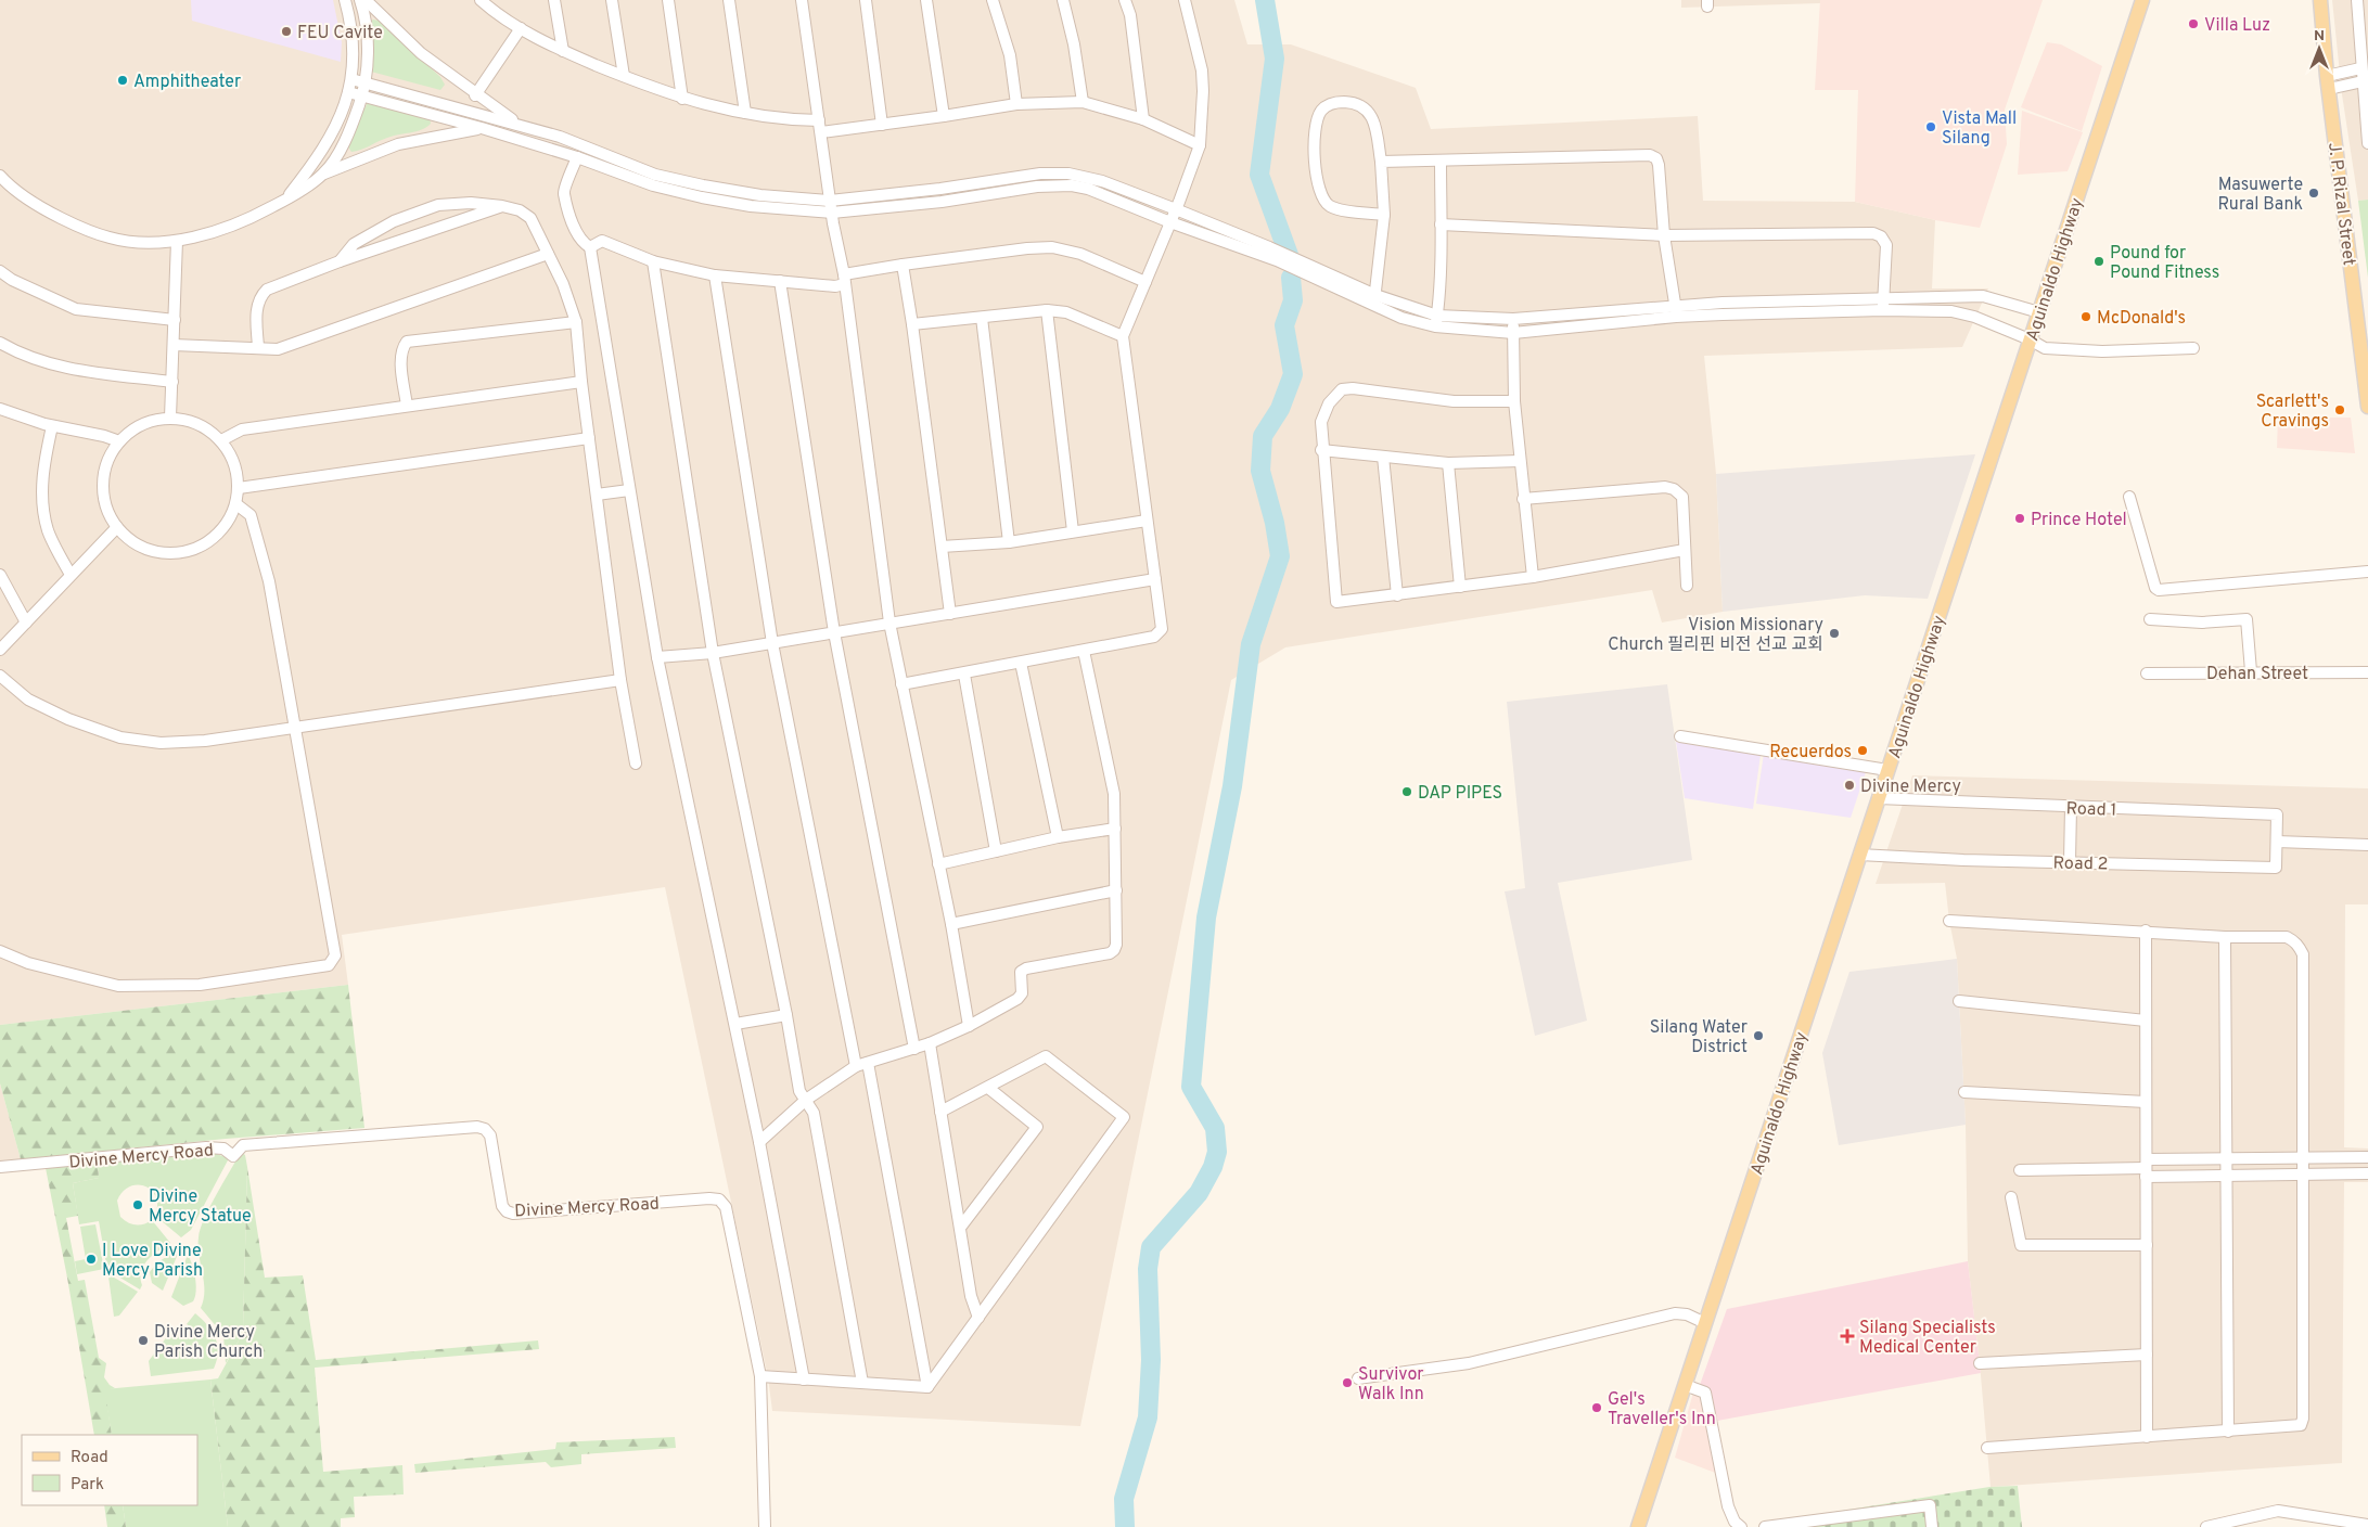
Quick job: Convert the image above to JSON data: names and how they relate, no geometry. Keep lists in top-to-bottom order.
{
  "streets": {
    "main road": ["J. P. Rizal Street", "Aguinaldo Highway"],
    "street": [
      "Dehan Street",
      "Road 1",
      "Road 2",
      "Divine Mercy Road"
    ]
  },
  "crossings": [
    ["Aguinaldo Highway", "Road 1"],
    ["Aguinaldo Highway", "Road 2"],
    ["Road 1", "Road 2"]
  ],
  "places": {
    "other": [
      "Villa Luz",
      "FEU Cavite",
      "Amphitheater",
      "Vista Mall Silang",
      "Masuwerte Rural Bank",
      "Pound for Pound Fitness",
      "McDonald's",
      "Scarlett's Cravings",
      "Prince Hotel",
      "Vision Missionary Church 필리핀 비전 선교 교회",
      "Recuerdos",
      "Divine Mercy",
      "DAP PIPES",
      "Silang Water District",
      "Divine Mercy Statue",
      "I Love Divine Mercy Parish",
      "Divine Mercy Parish Church",
      "Survivor Walk Inn",
      "Gel's Traveller's Inn"
    ],
    "health": ["Silang Specialists Medical Center"]
  },
  "legend": ["Road", "Park"],
  "north": "top"
}
